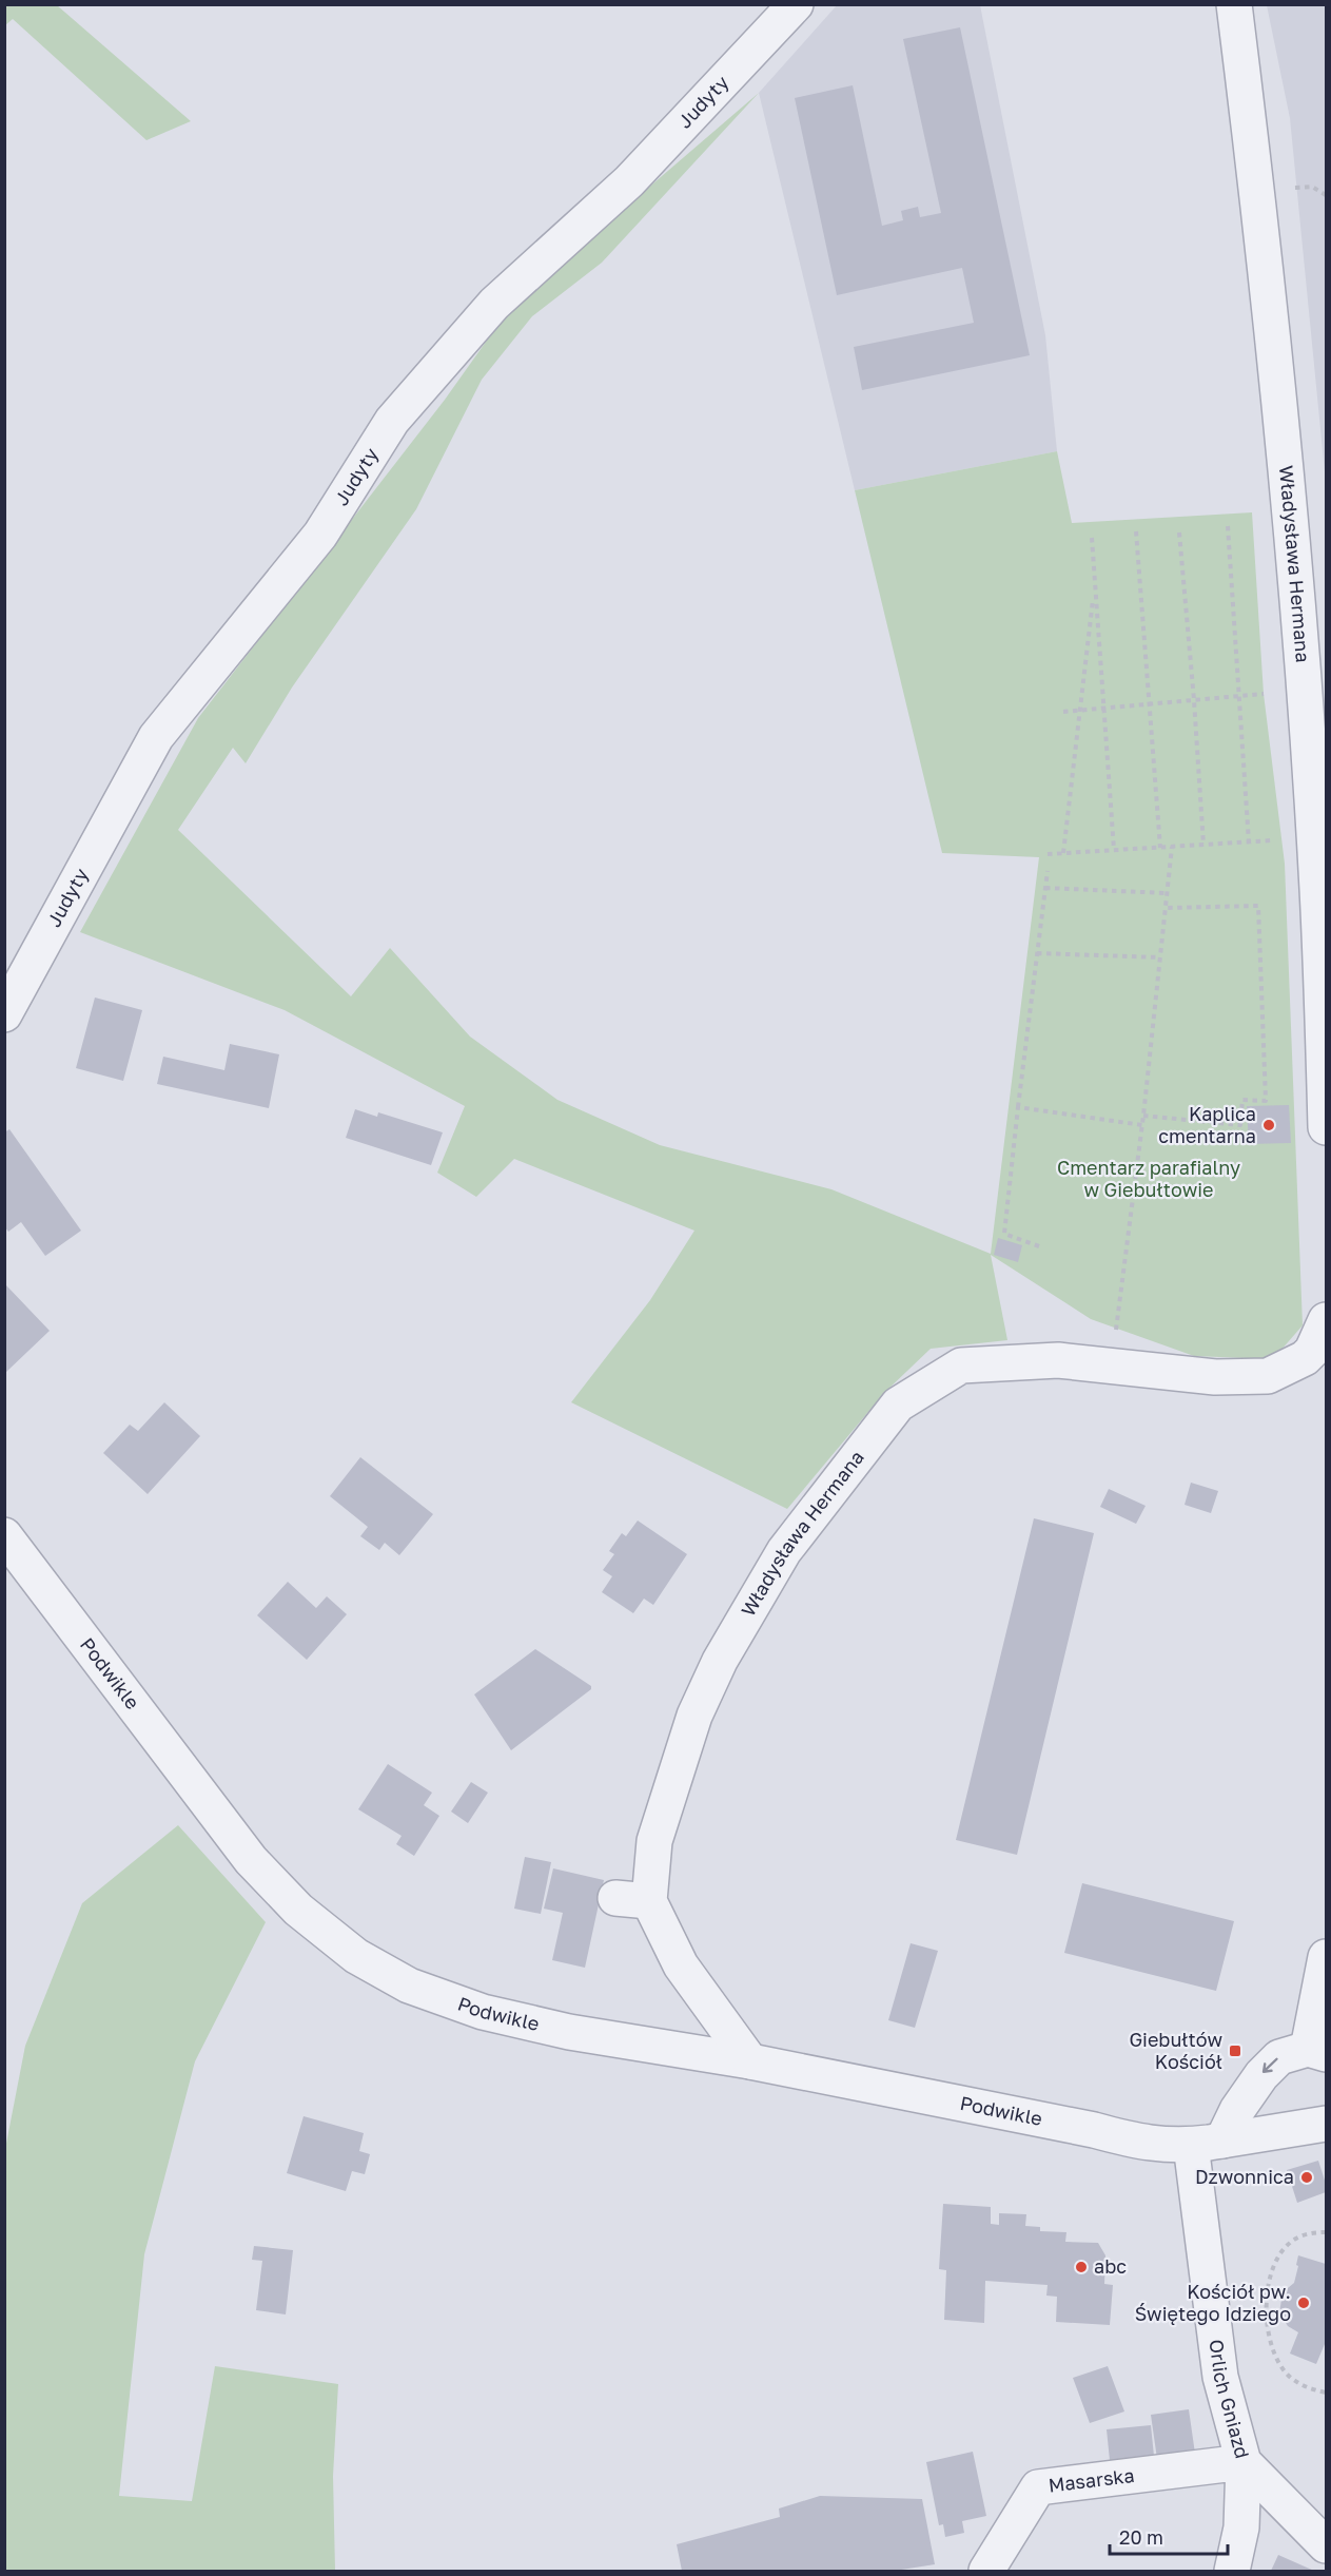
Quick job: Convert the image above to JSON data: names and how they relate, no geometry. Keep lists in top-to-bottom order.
{
  "streets": {
    "street": [
      "Judyty",
      "Władysława Hermana",
      "Podwikle",
      "Orlich Gniazd",
      "Masarska"
    ]
  },
  "crossings": [
    ["Podwikle", "Orlich Gniazd"],
    ["Orlich Gniazd", "Masarska"]
  ],
  "parks": ["Cmentarz parafialny w Giebułtowie"],
  "places": {
    "other": [
      "Kaplica cmentarna",
      "Dzwonnica",
      "abc",
      "Kościół pw. Świętego Idziego"
    ],
    "transit": ["Giebułtów Kościół"]
  },
  "scale_bar": "20 m"
}
